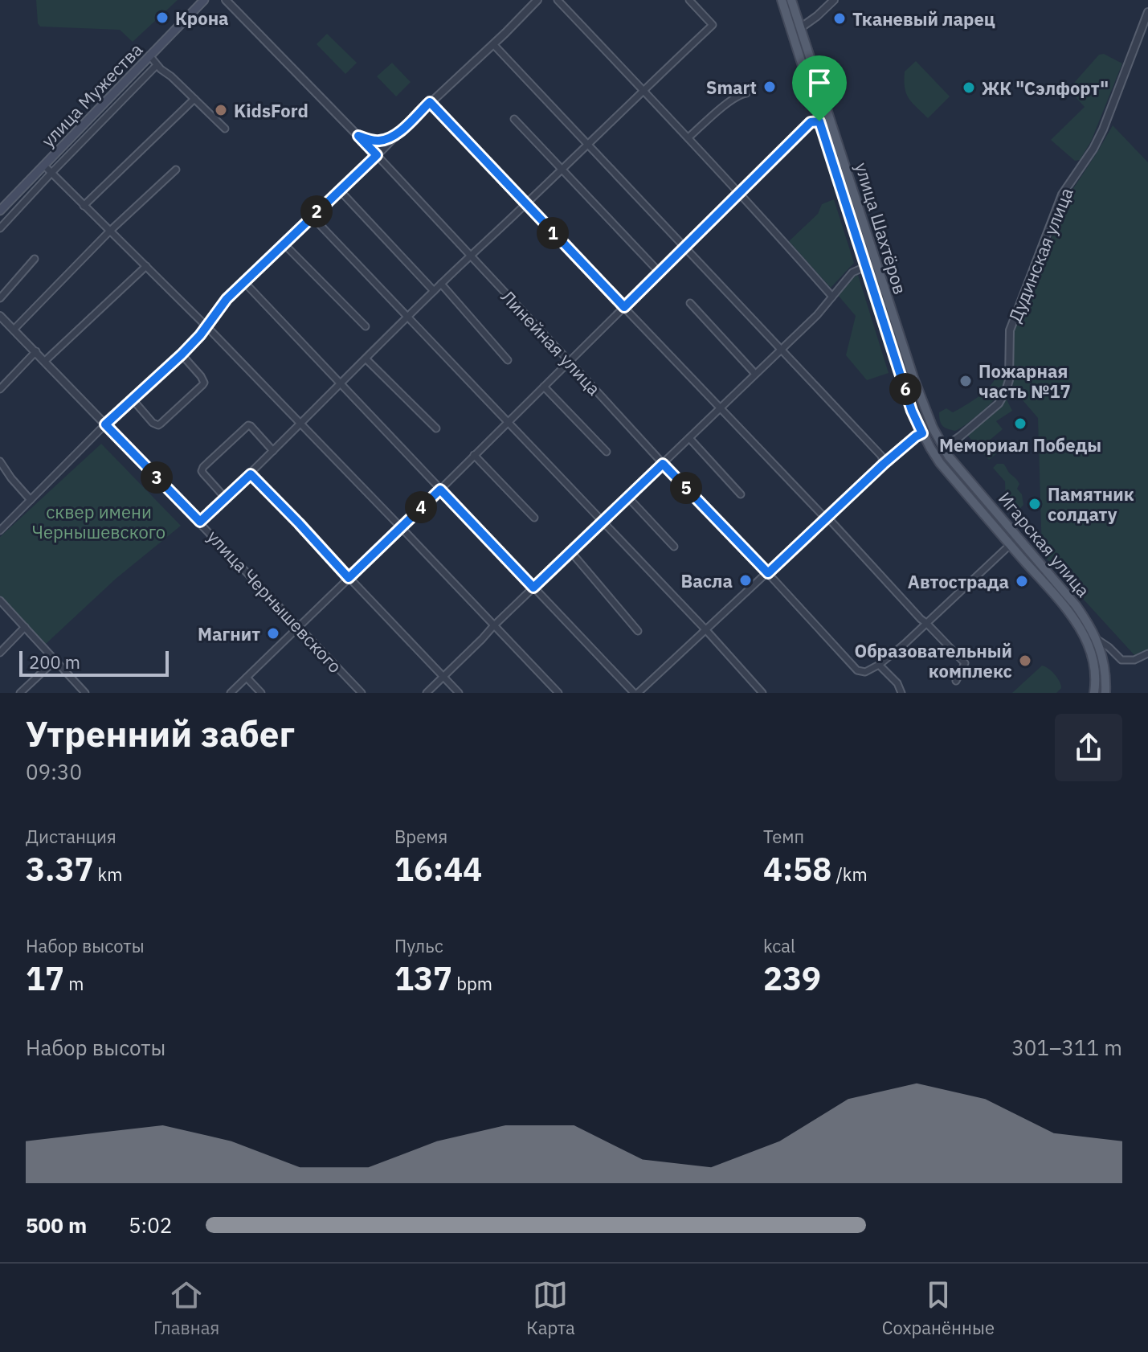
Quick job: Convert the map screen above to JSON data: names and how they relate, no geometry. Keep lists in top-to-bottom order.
{
  "streets": {
    "main road": ["улица Мужества", "улица Шахтёров", "Игарская улица"],
    "street": ["Дудинская улица", "Линейная улица", "улица Чернышевского"]
  },
  "crossings": [
    ["улица Шахтёров", "Игарская улица"],
    ["Дудинская улица", "Игарская улица"]
  ],
  "parks": ["сквер имени Чернышевского"],
  "places": [
    "Крона",
    "Тканевый ларец",
    "Smart",
    "ЖК \"Сэлфорт\"",
    "KidsFord",
    "Пожарная часть №17",
    "Мемориал Победы",
    "Памятник солдату",
    "Васла",
    "Автострада",
    "Магнит",
    "Образовательный комплекс"
  ],
  "scale_bar": "200 m",
  "page": {
    "pins": [
      "2",
      "1",
      "6",
      "3",
      "5",
      "4"
    ],
    "scale": "200 m",
    "heading": ["Утренний забег", "09:30"],
    "stats": [
      ["Дистанция", "3.37 km"],
      ["Время", "16:44"],
      ["Темп", "4:58 /km"],
      ["Набор высоты", "17 m"],
      ["Пульс", "137 bpm"],
      ["kcal", "239"]
    ],
    "chart": ["Набор высоты", "301–311 m"],
    "list": [
      {
        "name": "500 m",
        "note": "5:02"
      }
    ],
    "tabs": ["Главная", "Карта", "Сохранённые"]
  }
}
